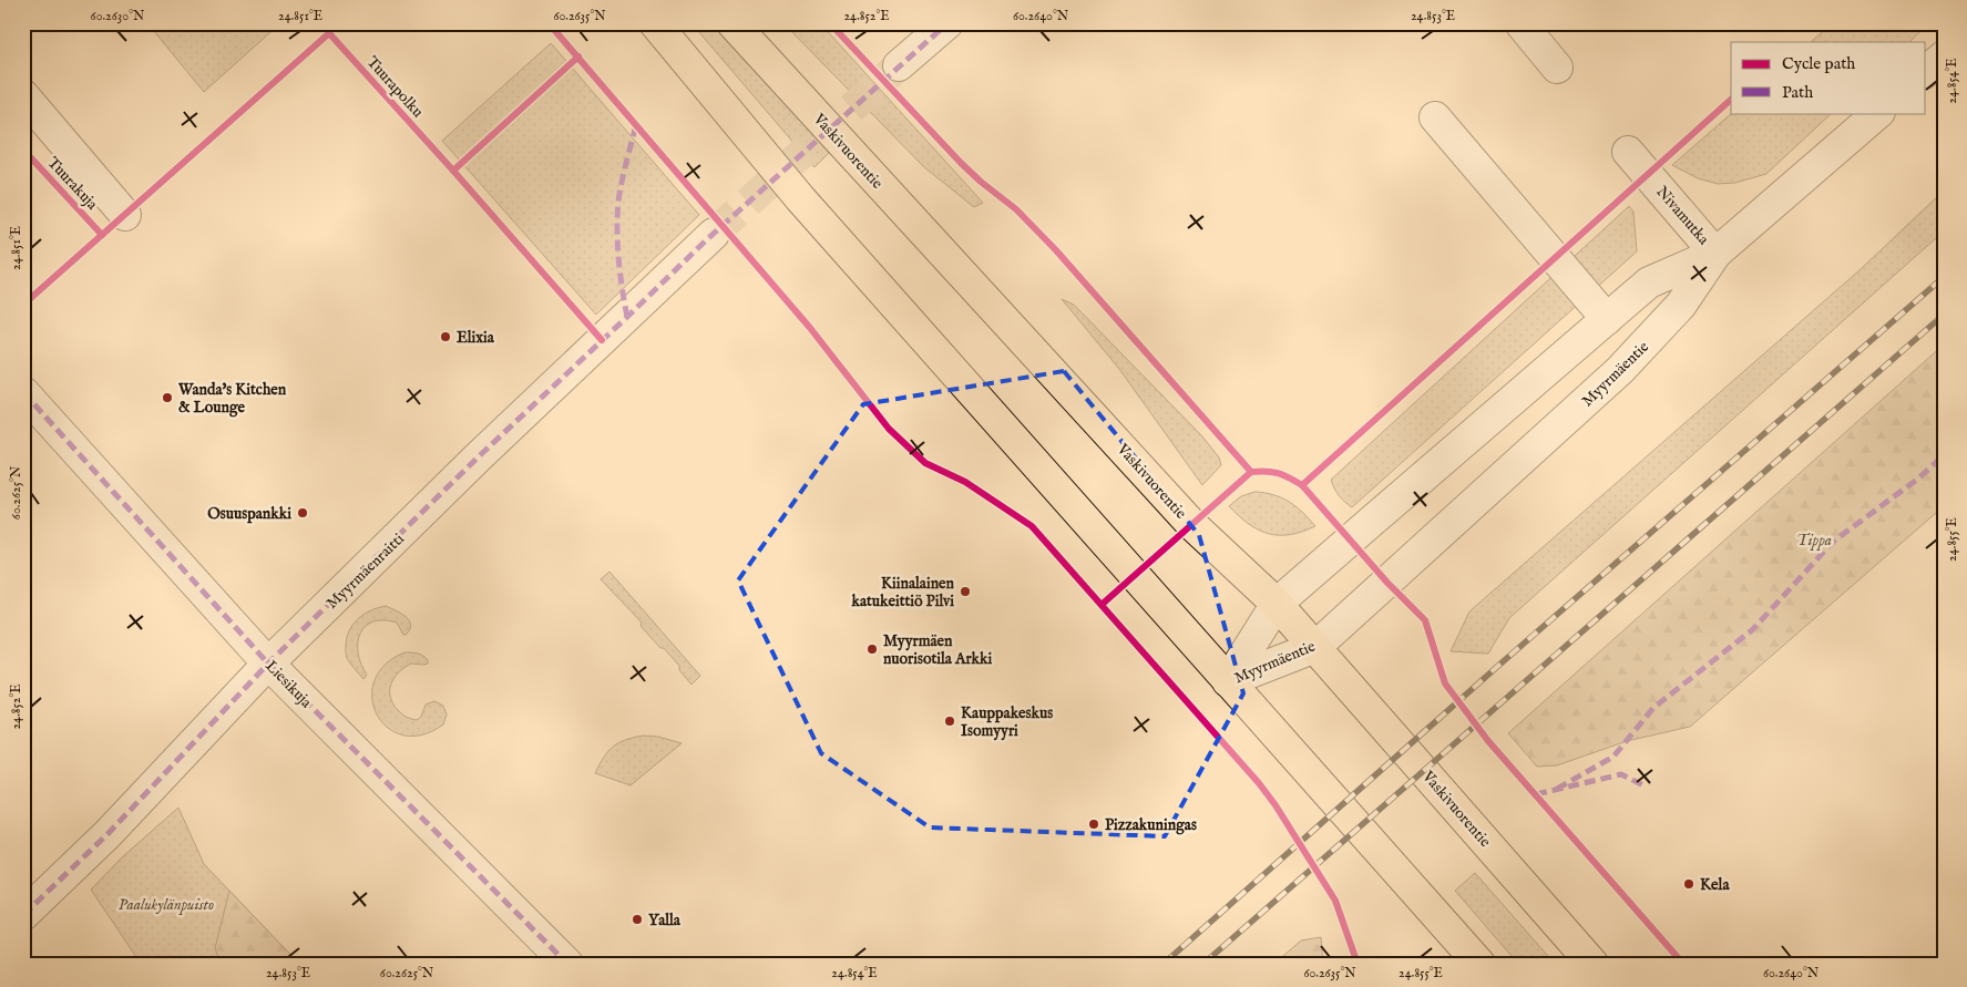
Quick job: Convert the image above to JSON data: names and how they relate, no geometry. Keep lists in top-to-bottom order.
{
  "streets": {
    "main road": ["Vaskivuorentie"],
    "street": [
      "Tuurakuja",
      "Nivamutka",
      "Myyrmäentie",
      "Myyrmäenraitti",
      "Liesikuja"
    ],
    "cycle path": ["Tuurapolku"]
  },
  "crossings": [
    ["Vaskivuorentie", "Myyrmäentie"],
    ["Nivamutka", "Myyrmäentie"],
    ["Myyrmäenraitti", "Liesikuja"]
  ],
  "parks": ["Tippa", "Paalukylänpuisto"],
  "places": [
    "Elixia",
    "Wanda's Kitchen & Lounge",
    "Osuuspankki",
    "Kiinalainen katukeittiö Pilvi",
    "Myyrmäen nuorisotila Arkki",
    "Kauppakeskus Isomyyri",
    "Pizzakuningas",
    "Kela",
    "Yalla"
  ],
  "legend": ["Cycle path", "Path"],
  "coordinates": [
    "60.2630°N",
    "24.851°E",
    "60.2635°N",
    "24.852°E",
    "60.2640°N",
    "24.853°E",
    "24.854°E",
    "60.2625°N",
    "24.855°E"
  ]
}
